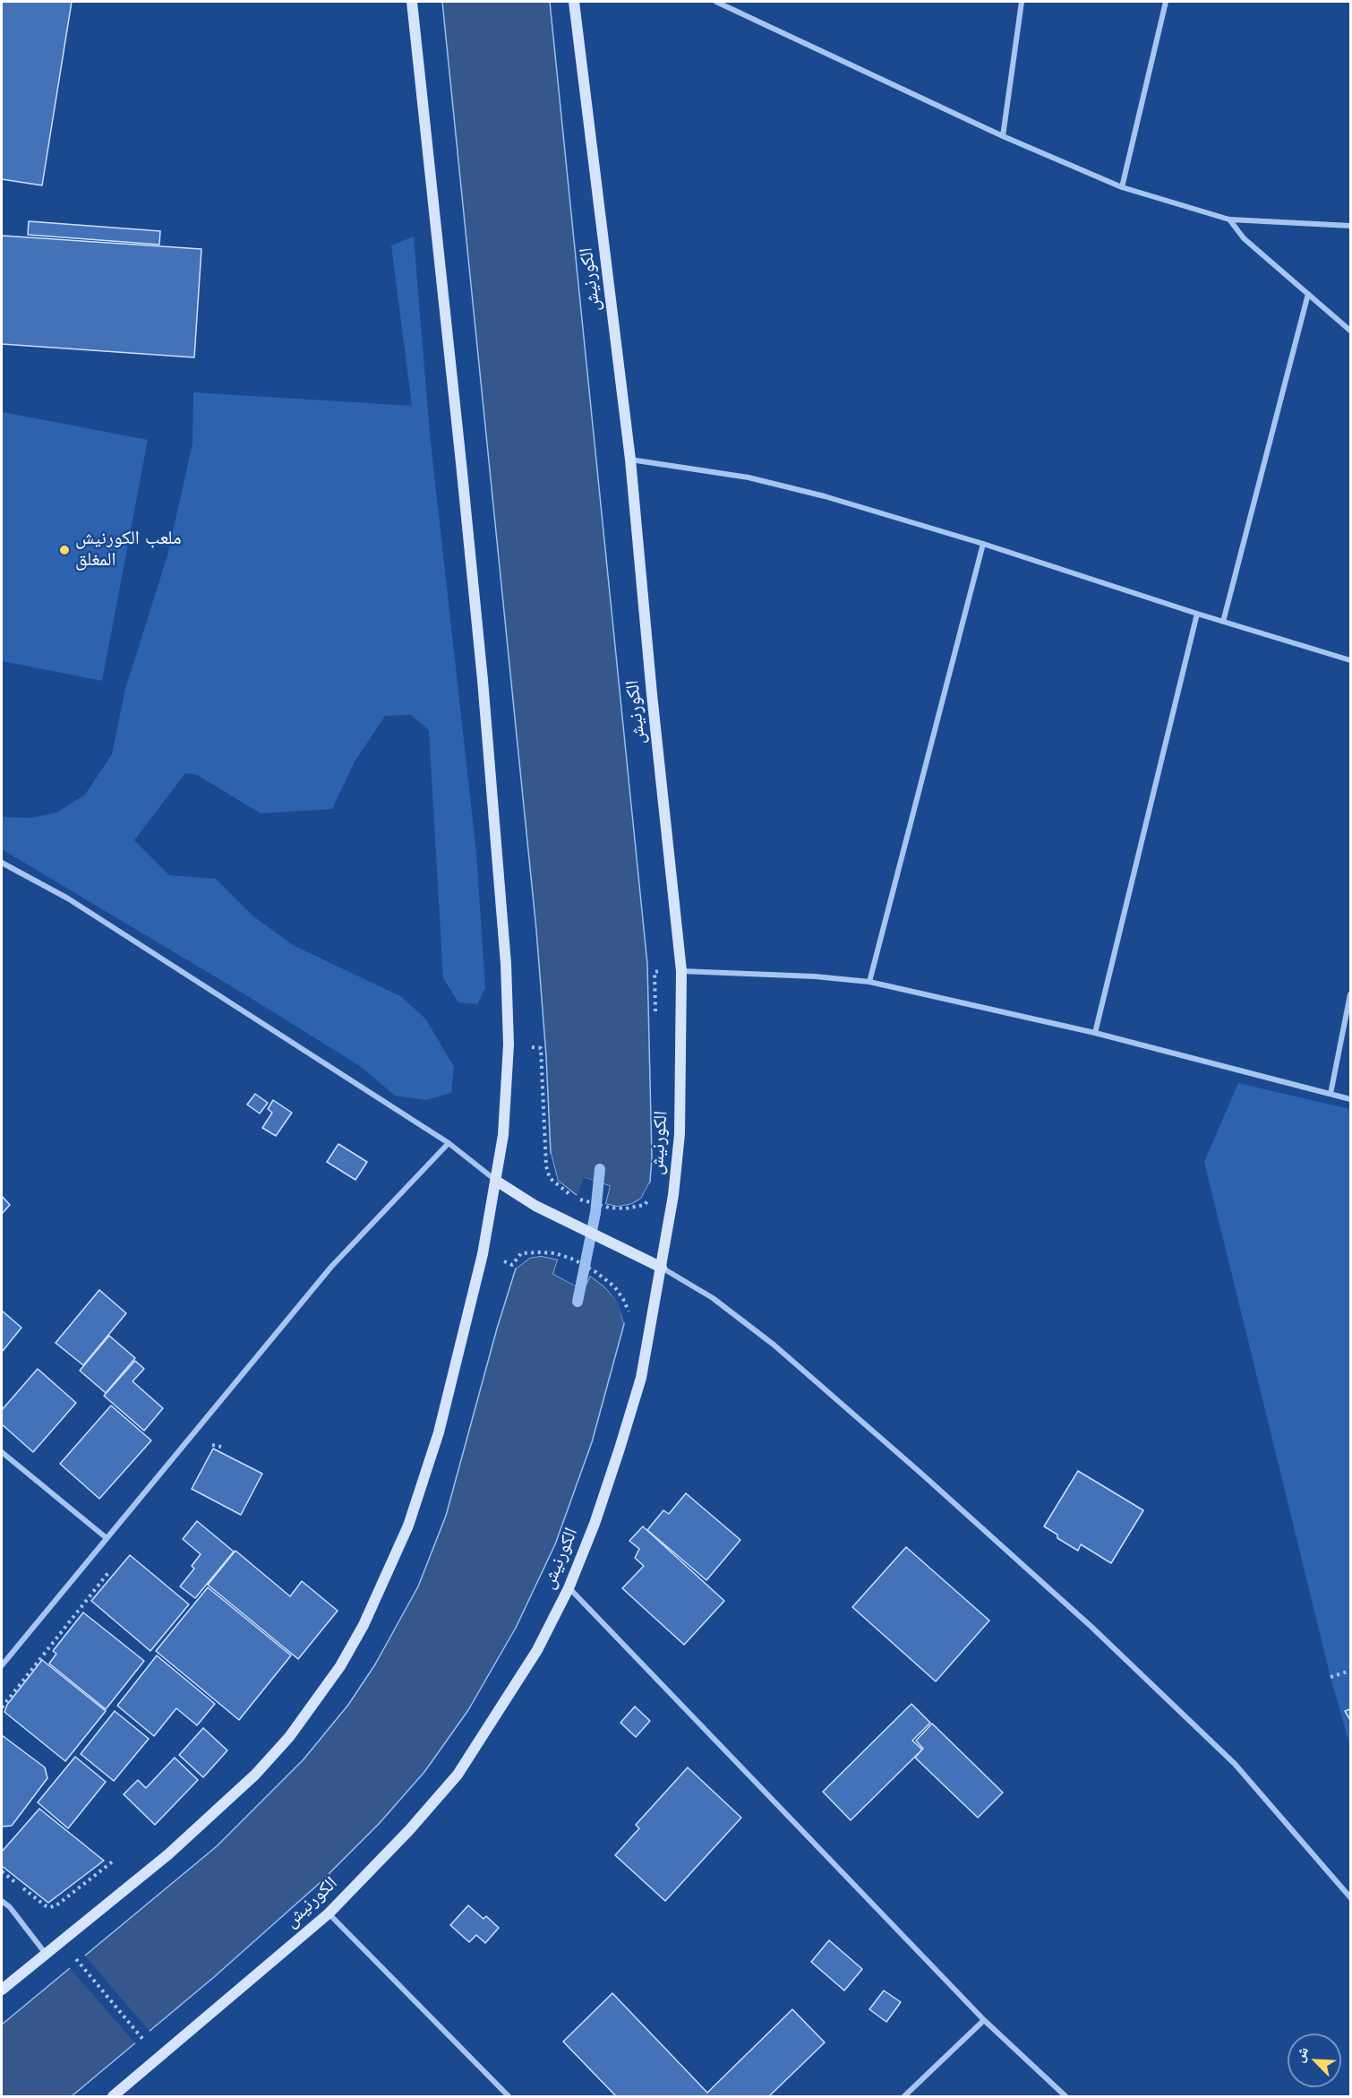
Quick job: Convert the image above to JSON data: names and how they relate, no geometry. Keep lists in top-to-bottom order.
{
  "streets": {
    "main road": ["الكورنيش"]
  },
  "places": ["ملعب الكورنيش المغلق"],
  "north": "top left"
}
